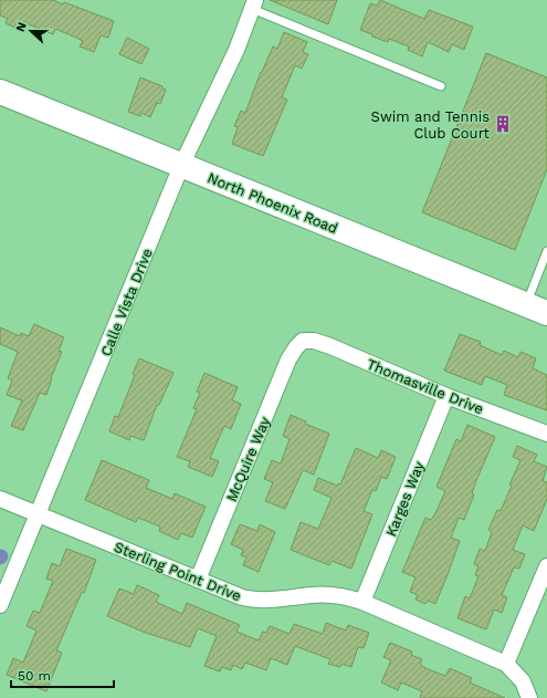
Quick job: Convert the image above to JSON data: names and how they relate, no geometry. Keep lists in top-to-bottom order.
{
  "streets": {
    "main road": ["North Phoenix Road"],
    "street": [
      "Calle Vista Drive",
      "Thomasville Drive",
      "McQuire Way",
      "Karges Way",
      "Sterling Point Drive"
    ]
  },
  "crossings": [
    ["North Phoenix Road", "Calle Vista Drive"],
    ["Calle Vista Drive", "Sterling Point Drive"],
    ["Thomasville Drive", "McQuire Way"],
    ["Thomasville Drive", "Karges Way"],
    ["McQuire Way", "Sterling Point Drive"],
    ["Karges Way", "Sterling Point Drive"]
  ],
  "places": {
    "building": ["Swim and Tennis Club Court"]
  },
  "scale_bar": "50 m",
  "north": "left"
}
